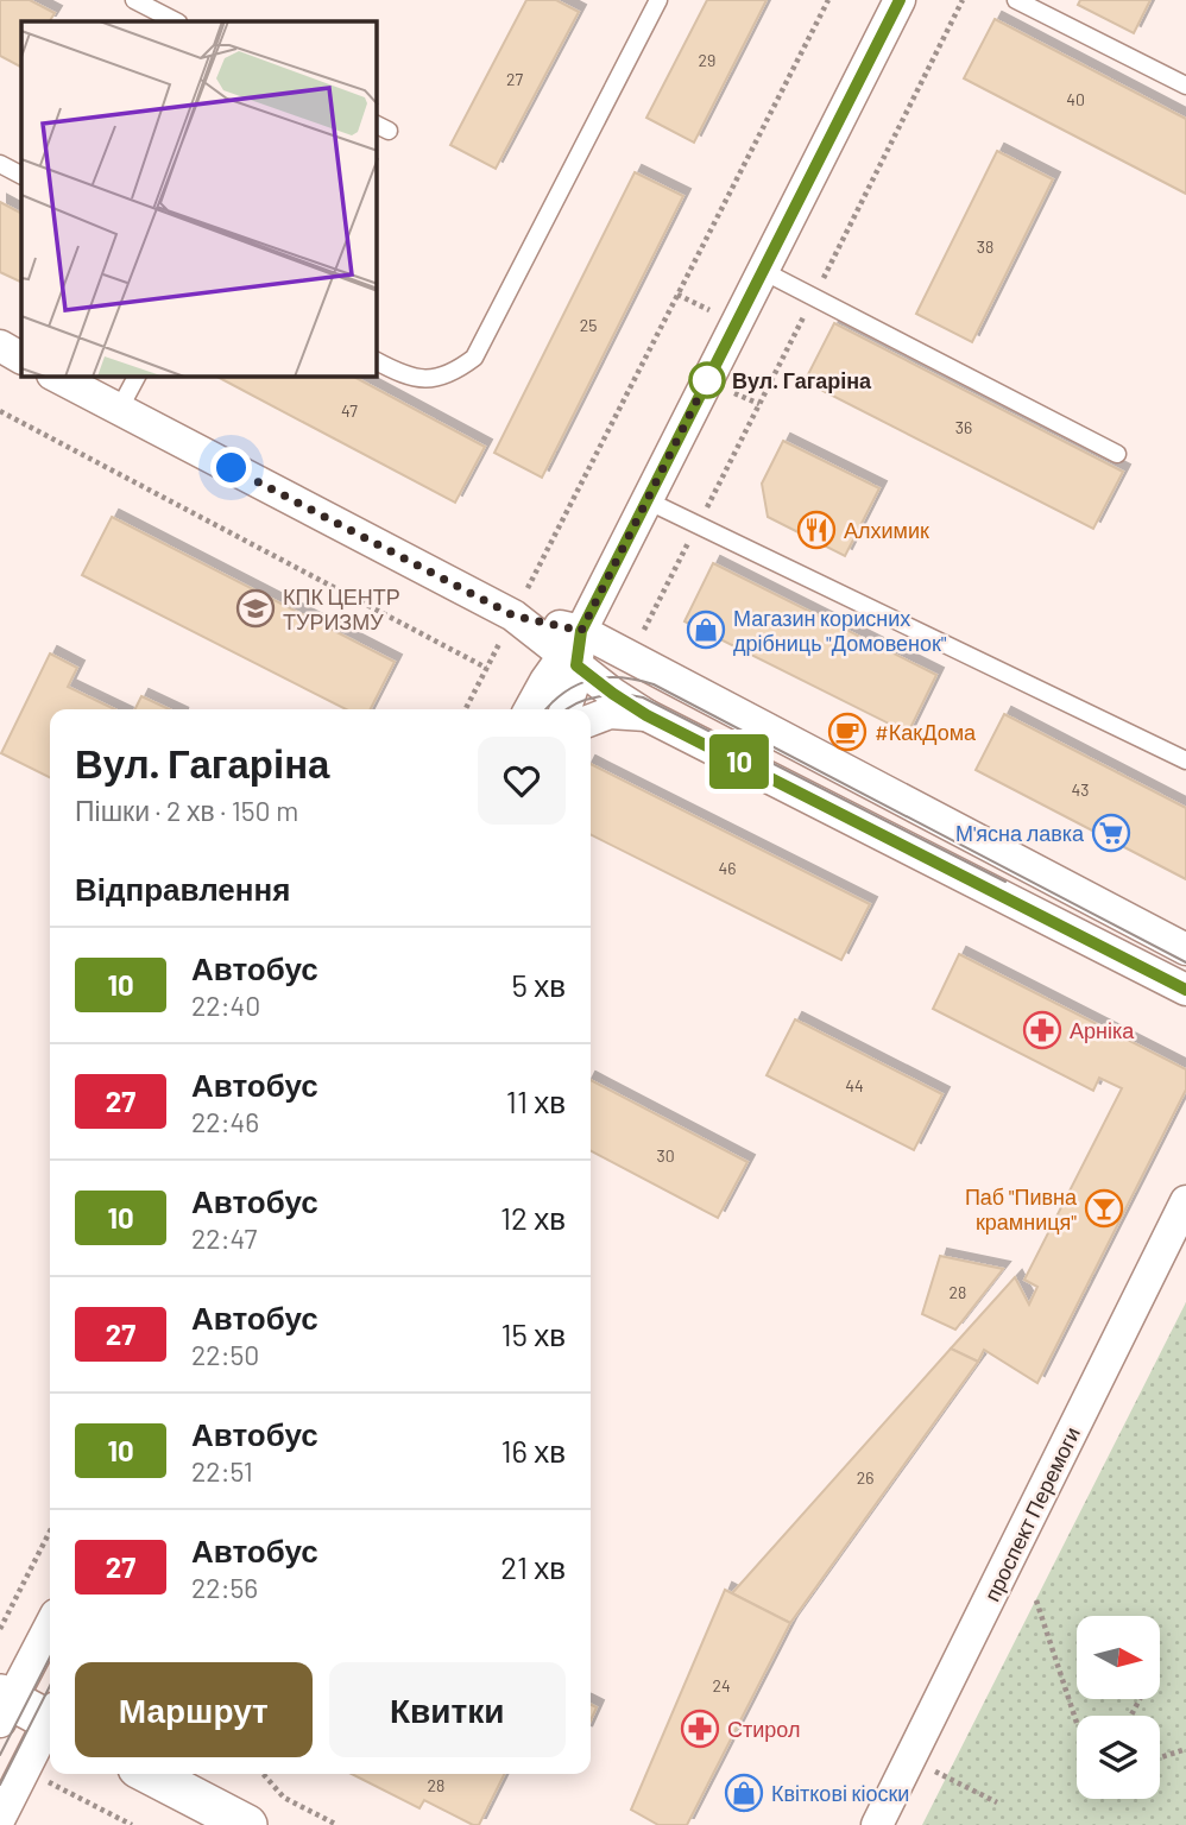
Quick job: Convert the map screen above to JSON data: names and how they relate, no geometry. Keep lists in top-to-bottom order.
{
  "streets": {
    "street": ["проспект Перемоги"]
  },
  "places": {
    "other": ["Вул. Гагаріна"],
    "restaurant": ["Алхимик"],
    "school or university": ["КПК ЦЕНТР ТУРИЗМУ"],
    "shop": ["Магазин корисних дрібниць \"Домовенок\"", "Квіткові кіоски"],
    "cafe": ["#КакДома"],
    "supermarket": ["М'ясна лавка"],
    "pharmacy": ["Арніка", "Стирол"],
    "bar": ["Паб \"Пивна крамниця\""]
  },
  "lines": ["bus line 10"],
  "house_numbers": [
    "29",
    "27",
    "40",
    "38",
    "25",
    "47",
    "36",
    "43",
    "46",
    "44",
    "30",
    "28",
    "26",
    "24",
    "28"
  ],
  "north": "right",
  "page": {
    "on_map": "10",
    "heading": [
      ["Вул. Гагаріна", "Пішки · 2 хв · 150 m"],
      "Відправлення"
    ],
    "list": [
      {
        "mark": "10",
        "name": "Автобус",
        "note": "22:40",
        "value": "5 хв"
      },
      {
        "mark": "27",
        "name": "Автобус",
        "note": "22:46",
        "value": "11 хв"
      },
      {
        "mark": "10",
        "name": "Автобус",
        "note": "22:47",
        "value": "12 хв"
      },
      {
        "mark": "27",
        "name": "Автобус",
        "note": "22:50",
        "value": "15 хв"
      },
      {
        "mark": "10",
        "name": "Автобус",
        "note": "22:51",
        "value": "16 хв"
      },
      {
        "mark": "27",
        "name": "Автобус",
        "note": "22:56",
        "value": "21 хв"
      }
    ],
    "buttons": ["Маршрут", "Квитки"]
  }
}
